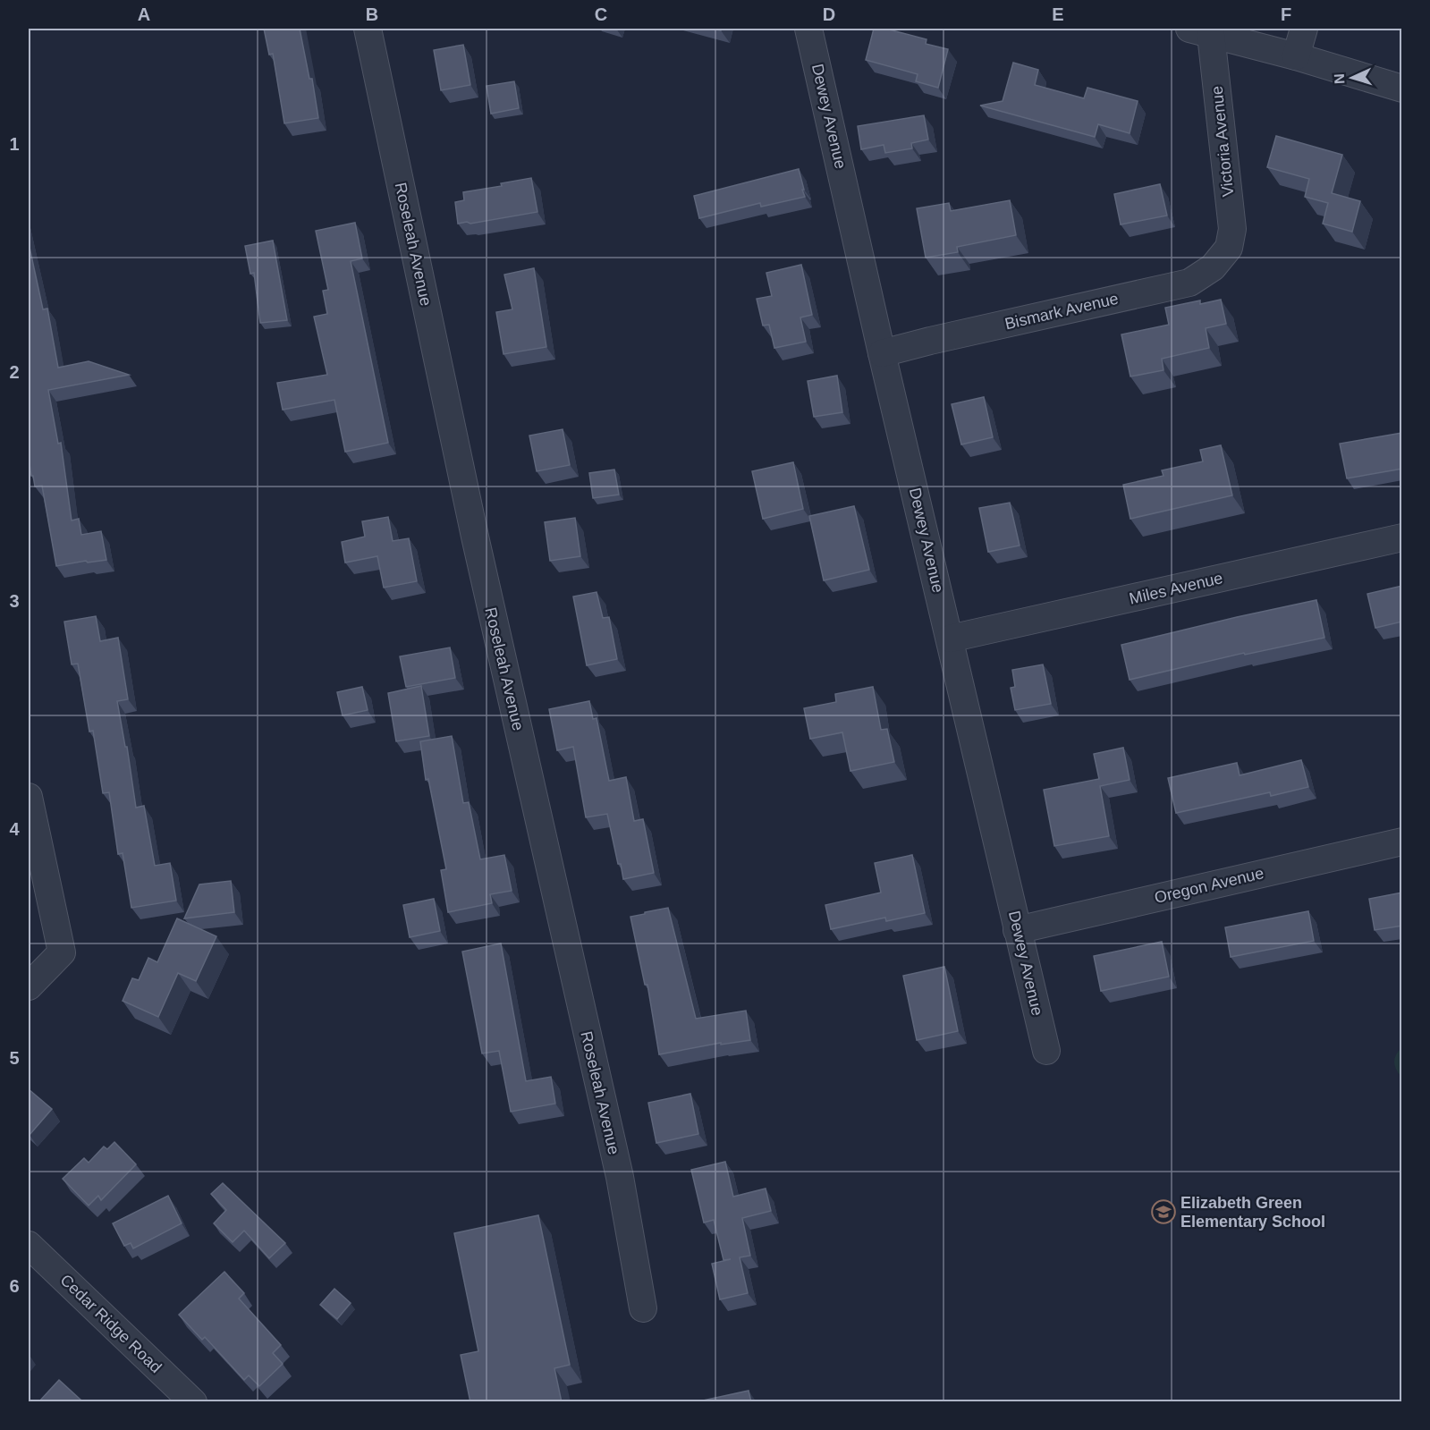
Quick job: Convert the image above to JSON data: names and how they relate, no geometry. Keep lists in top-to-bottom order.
{
  "streets": {
    "street": [
      "Dewey Avenue",
      "Victoria Avenue",
      "Roseleah Avenue",
      "Bismark Avenue",
      "Miles Avenue",
      "Oregon Avenue",
      "Cedar Ridge Road"
    ]
  },
  "crossings": [
    ["Dewey Avenue", "Bismark Avenue"],
    ["Dewey Avenue", "Miles Avenue"],
    ["Dewey Avenue", "Oregon Avenue"],
    ["Victoria Avenue", "Bismark Avenue"]
  ],
  "places": {
    "school or university": ["Elizabeth Green Elementary School"]
  },
  "north": "left",
  "grid": {
    "columns": [
      "A",
      "B",
      "C",
      "D",
      "E",
      "F"
    ],
    "rows": [
      "1",
      "2",
      "3",
      "4",
      "5",
      "6"
    ]
  }
}
